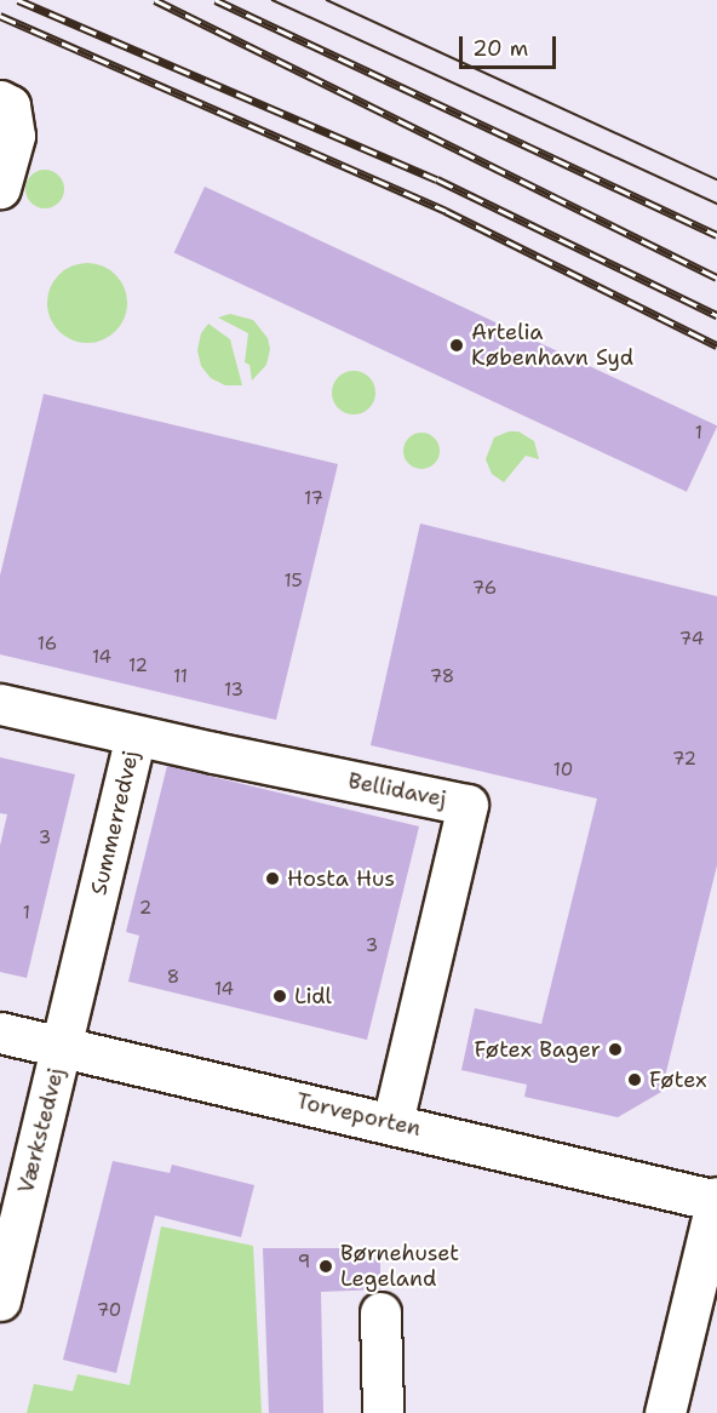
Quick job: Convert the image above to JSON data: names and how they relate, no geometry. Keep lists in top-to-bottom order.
{
  "streets": {
    "street": [
      "Bellidavej",
      "Summerredvej",
      "Torveporten",
      "Værkstedvej"
    ]
  },
  "crossings": [
    ["Bellidavej", "Summerredvej"],
    ["Bellidavej", "Torveporten"],
    ["Summerredvej", "Torveporten"],
    ["Summerredvej", "Værkstedvej"],
    ["Torveporten", "Værkstedvej"]
  ],
  "places": [
    "Artelia København Syd",
    "Hosta Hus",
    "Lidl",
    "Føtex Bager",
    "Føtex",
    "Børnehuset Legeland"
  ],
  "house_numbers": [
    "1",
    "17",
    "15",
    "76",
    "74",
    "16",
    "14",
    "12",
    "11",
    "78",
    "13",
    "72",
    "10",
    "3",
    "2",
    "1",
    "3",
    "8",
    "14",
    "9",
    "70"
  ],
  "scale_bar": "20 m"
}
